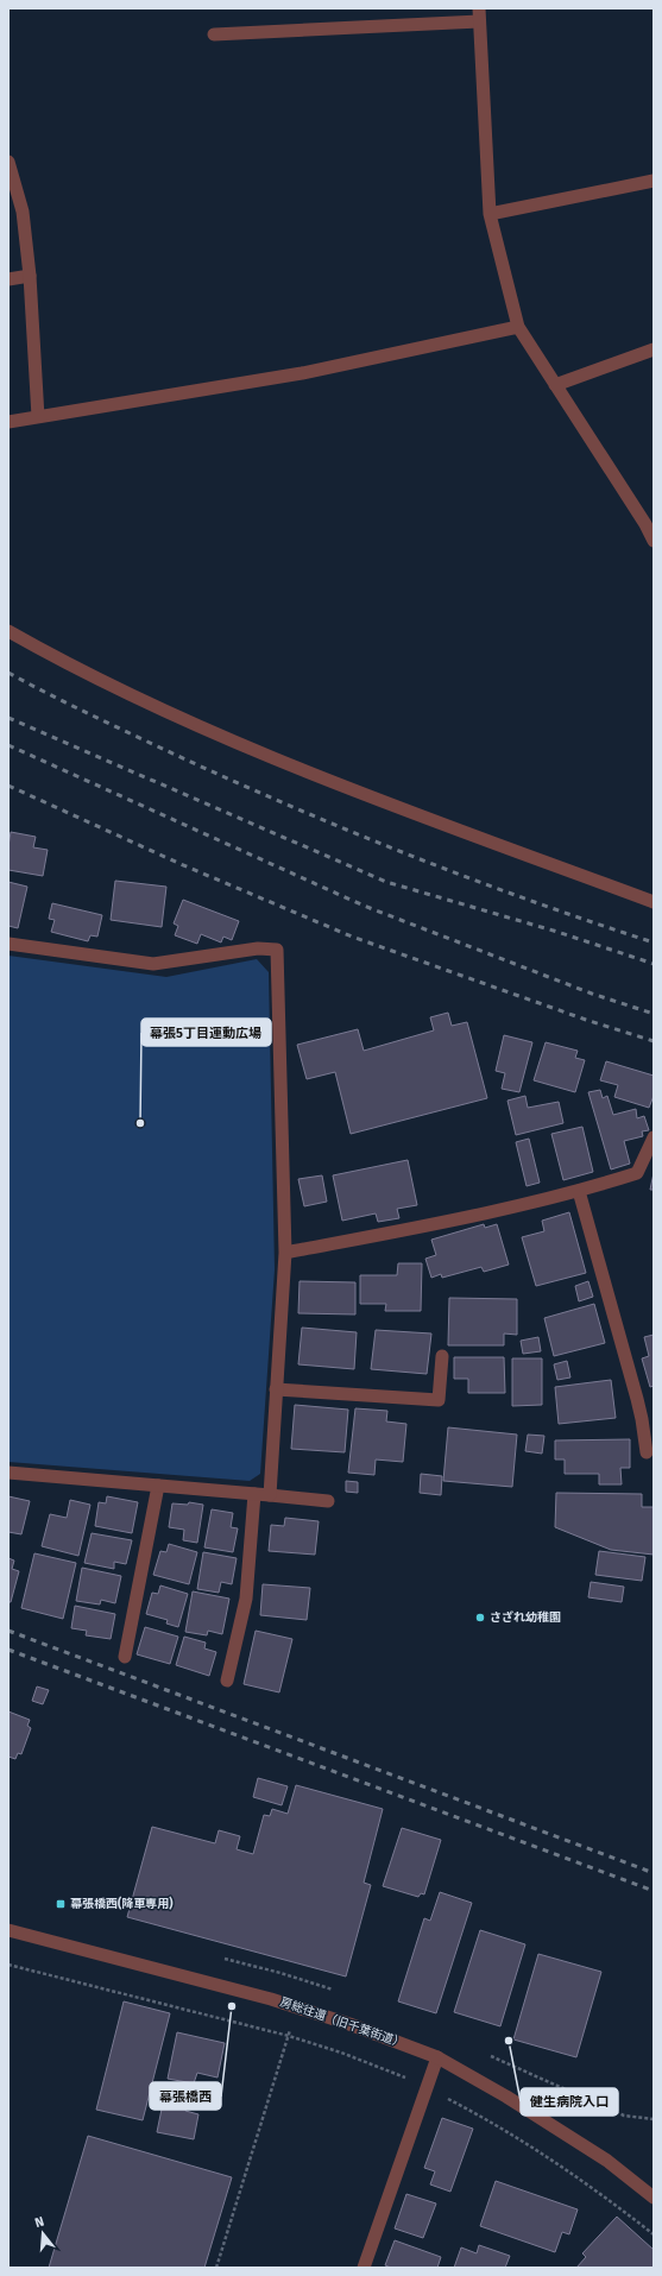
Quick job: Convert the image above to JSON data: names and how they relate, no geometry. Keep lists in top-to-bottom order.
{
  "streets": {
    "street": ["房総往還（旧千葉街道）"]
  },
  "places": {
    "other": [
      "幕張5丁目運動広場",
      "さざれ幼稚園",
      "幕張橋西",
      "健生病院入口"
    ],
    "transit": ["幕張橋西(降車専用)"]
  },
  "north": "top"
}
